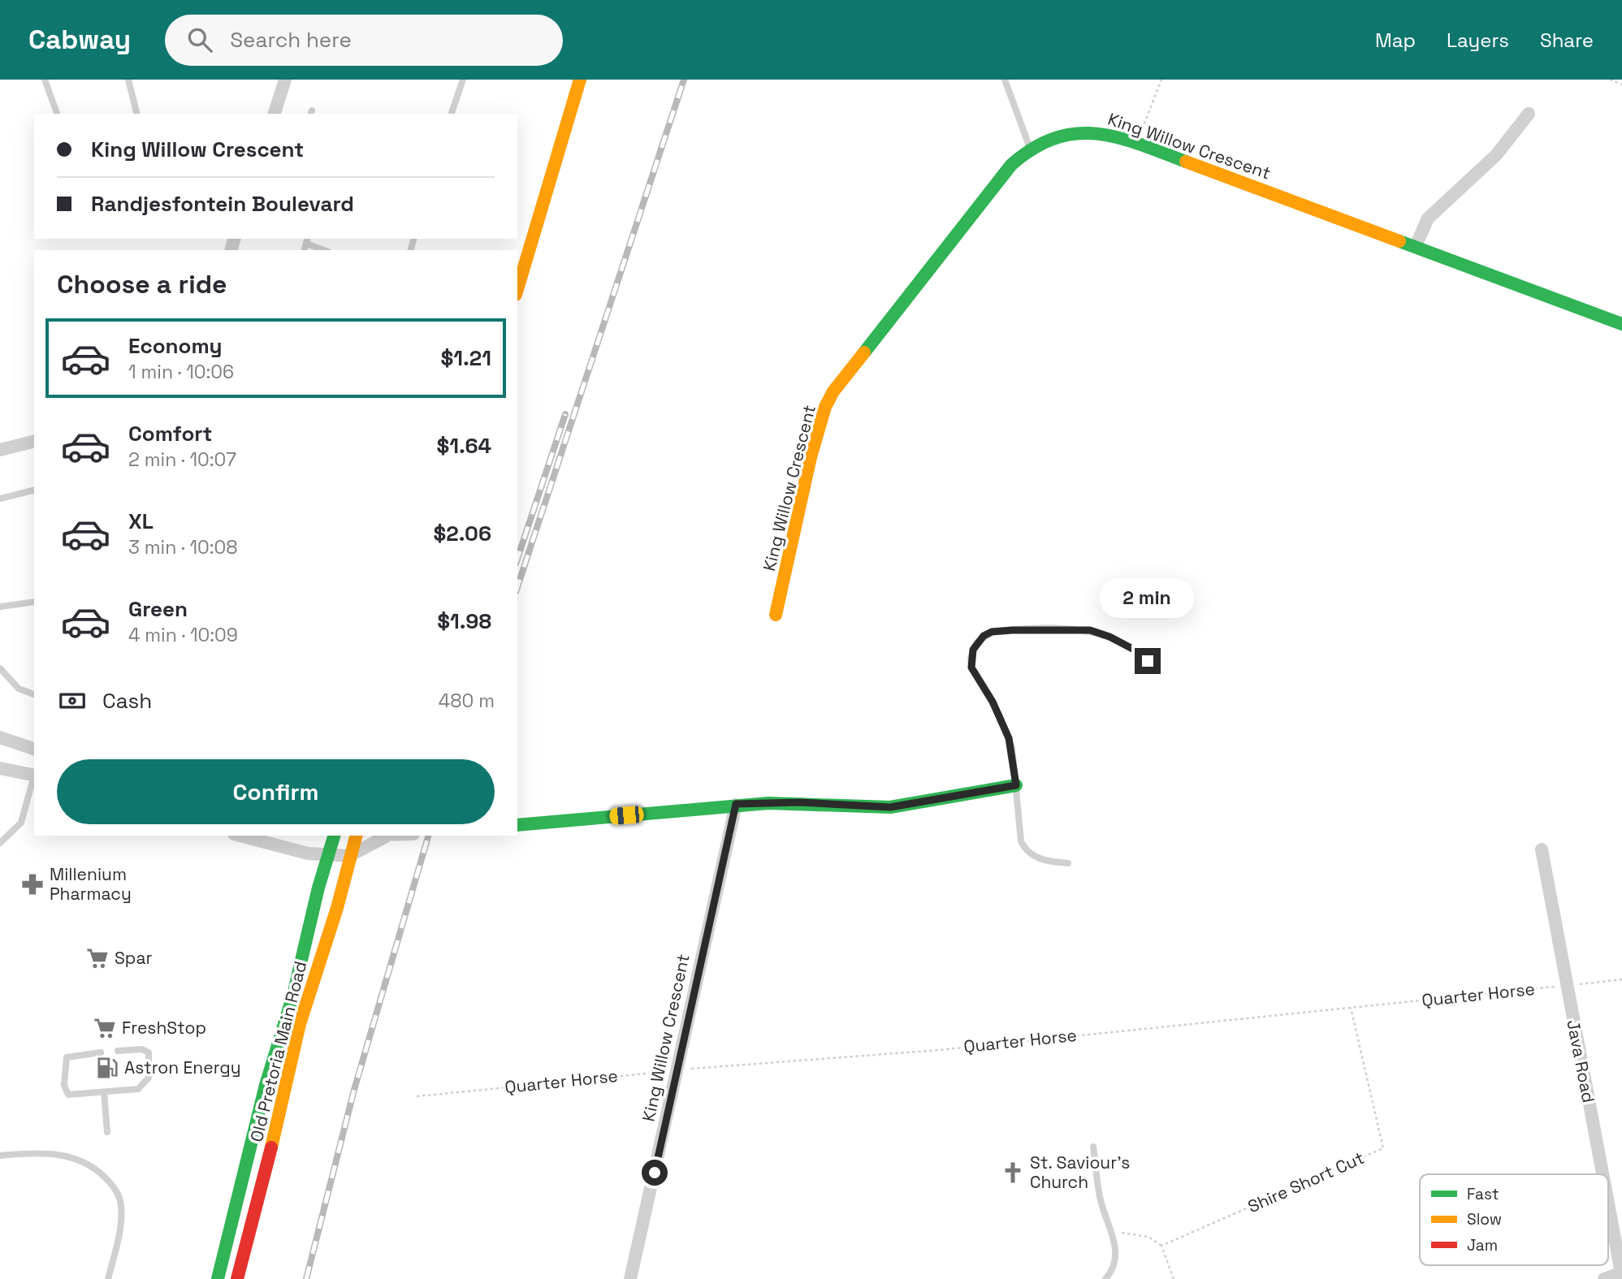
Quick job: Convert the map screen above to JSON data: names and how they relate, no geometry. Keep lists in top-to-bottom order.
{
  "streets": {
    "street": ["King Willow Crescent", "Old Pretoria Main Road", "Java Road"],
    "path": ["Quarter Horse", "Shire Short Cut"]
  },
  "crossings": [
    ["King Willow Crescent", "Quarter Horse"],
    ["Quarter Horse", "Java Road"],
    ["Quarter Horse", "Shire Short Cut"]
  ],
  "places": {
    "pharmacy": ["Millenium Pharmacy"],
    "supermarket": ["Spar", "FreshStop"],
    "fuel station": ["Astron Energy"],
    "church": ["St. Saviour's Church"]
  },
  "legend": ["Fast", "Slow", "Jam"],
  "page": {
    "header": "Cabway",
    "search": "Search here",
    "nav": ["Map", "Layers", "Share"],
    "banner": ["King Willow Crescent", "Randjesfontein Boulevard"],
    "heading": "Choose a ride",
    "list": [
      {
        "name": "Economy",
        "note": "1 min · 10:06",
        "value": "$1.21"
      },
      {
        "name": "Comfort",
        "note": "2 min · 10:07",
        "value": "$1.64"
      },
      {
        "name": "XL",
        "note": "3 min · 10:08",
        "value": "$2.06"
      },
      {
        "name": "Green",
        "note": "4 min · 10:09",
        "value": "$1.98"
      }
    ],
    "bubble": "2 min",
    "pay": ["Cash", "480 m"],
    "buttons": "Confirm"
  }
}
